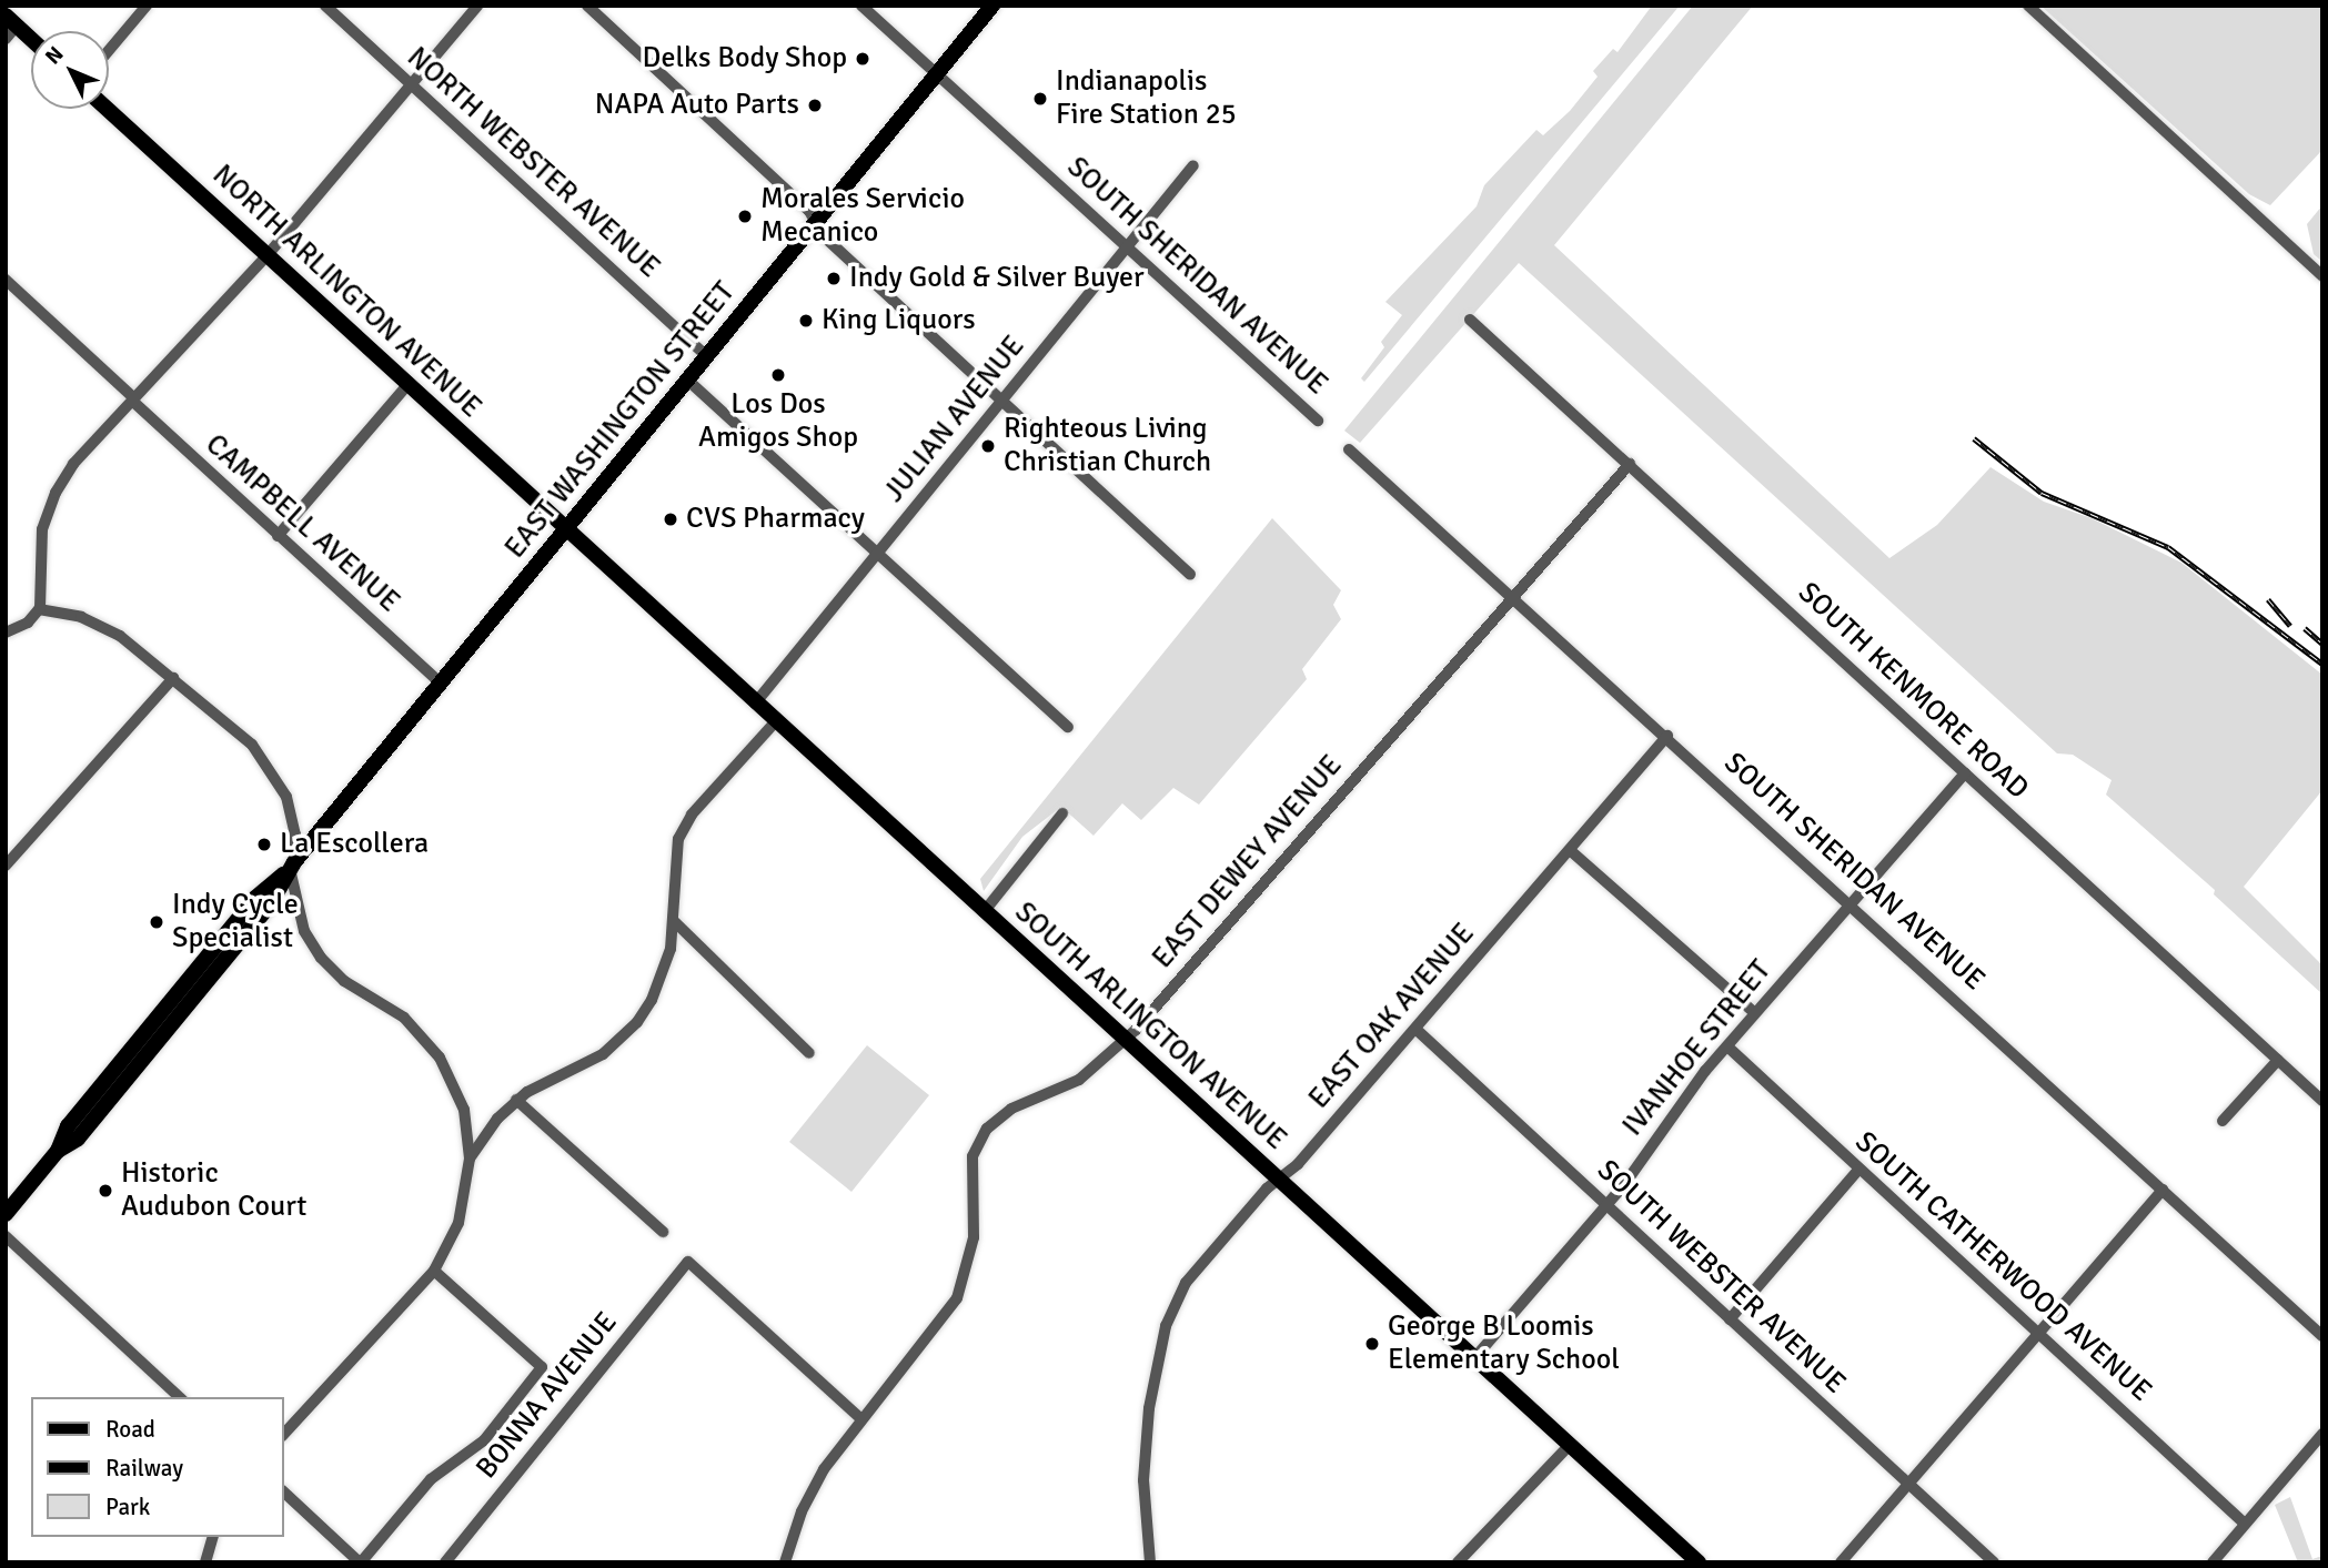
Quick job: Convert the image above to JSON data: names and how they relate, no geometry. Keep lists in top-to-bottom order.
{
  "streets": {
    "main road": ["NORTH ARLINGTON AVENUE", "EAST WASHINGTON STREET", "SOUTH ARLINGTON AVENUE"],
    "street": [
      "NORTH WEBSTER AVENUE",
      "SOUTH SHERIDAN AVENUE",
      "JULIAN AVENUE",
      "CAMPBELL AVENUE",
      "SOUTH KENMORE ROAD",
      "EAST DEWEY AVENUE",
      "EAST OAK AVENUE",
      "IVANHOE STREET",
      "SOUTH CATHERWOOD AVENUE",
      "SOUTH WEBSTER AVENUE",
      "BONNA AVENUE"
    ]
  },
  "crossings": [
    ["NORTH WEBSTER AVENUE", "EAST WASHINGTON STREET"],
    ["SOUTH SHERIDAN AVENUE", "JULIAN AVENUE"],
    ["SOUTH SHERIDAN AVENUE", "EAST WASHINGTON STREET"],
    ["SOUTH SHERIDAN AVENUE", "EAST DEWEY AVENUE"],
    ["SOUTH SHERIDAN AVENUE", "EAST OAK AVENUE"],
    ["SOUTH SHERIDAN AVENUE", "IVANHOE STREET"],
    ["NORTH ARLINGTON AVENUE", "EAST WASHINGTON STREET"],
    ["NORTH ARLINGTON AVENUE", "SOUTH ARLINGTON AVENUE"],
    ["JULIAN AVENUE", "SOUTH ARLINGTON AVENUE"],
    ["EAST WASHINGTON STREET", "CAMPBELL AVENUE"],
    ["EAST WASHINGTON STREET", "SOUTH ARLINGTON AVENUE"],
    ["SOUTH KENMORE ROAD", "EAST DEWEY AVENUE"],
    ["SOUTH KENMORE ROAD", "IVANHOE STREET"],
    ["EAST DEWEY AVENUE", "SOUTH ARLINGTON AVENUE"],
    ["EAST DEWEY AVENUE", "BONNA AVENUE"],
    ["EAST OAK AVENUE", "SOUTH ARLINGTON AVENUE"],
    ["EAST OAK AVENUE", "SOUTH WEBSTER AVENUE"],
    ["SOUTH ARLINGTON AVENUE", "IVANHOE STREET"],
    ["IVANHOE STREET", "SOUTH CATHERWOOD AVENUE"],
    ["IVANHOE STREET", "SOUTH WEBSTER AVENUE"]
  ],
  "places": [
    "Delks Body Shop",
    "Indianapolis Fire Station 25",
    "NAPA Auto Parts",
    "Morales Servicio Mecanico",
    "Indy Gold & Silver Buyer",
    "King Liquors",
    "Los Dos Amigos Shop",
    "Righteous Living Christian Church",
    "CVS Pharmacy",
    "La Escollera",
    "Indy Cycle Specialist",
    "Historic Audubon Court",
    "George B Loomis Elementary School"
  ],
  "legend": ["Road", "Railway", "Park"],
  "north": "top left"
}
